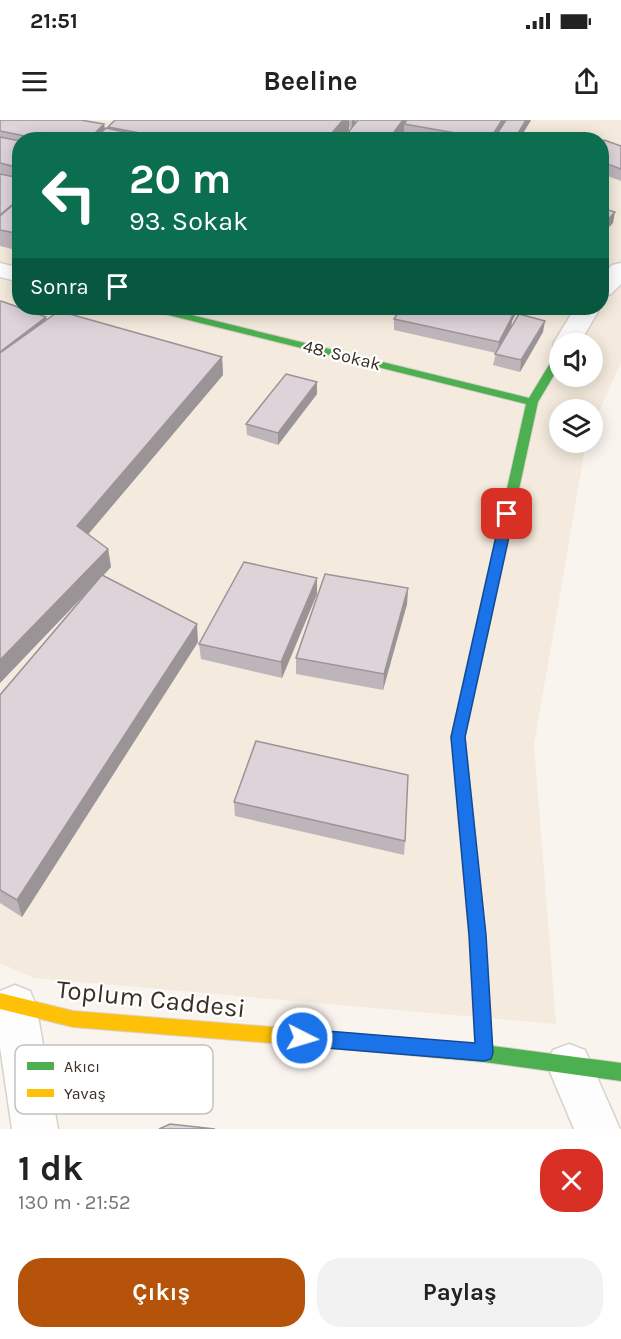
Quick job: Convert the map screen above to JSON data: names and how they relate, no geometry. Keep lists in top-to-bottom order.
{
  "streets": {
    "street": ["48. Sokak", "Toplum Caddesi"]
  },
  "legend": ["Akıcı", "Yavaş"],
  "page": {
    "status": "21:51",
    "header": "Beeline",
    "turn": ["20 m", "93. Sokak"],
    "then": "Sonra",
    "heading": ["1 dk", "130 m · 21:52"],
    "buttons": ["Çıkış", "Paylaş"]
  }
}
